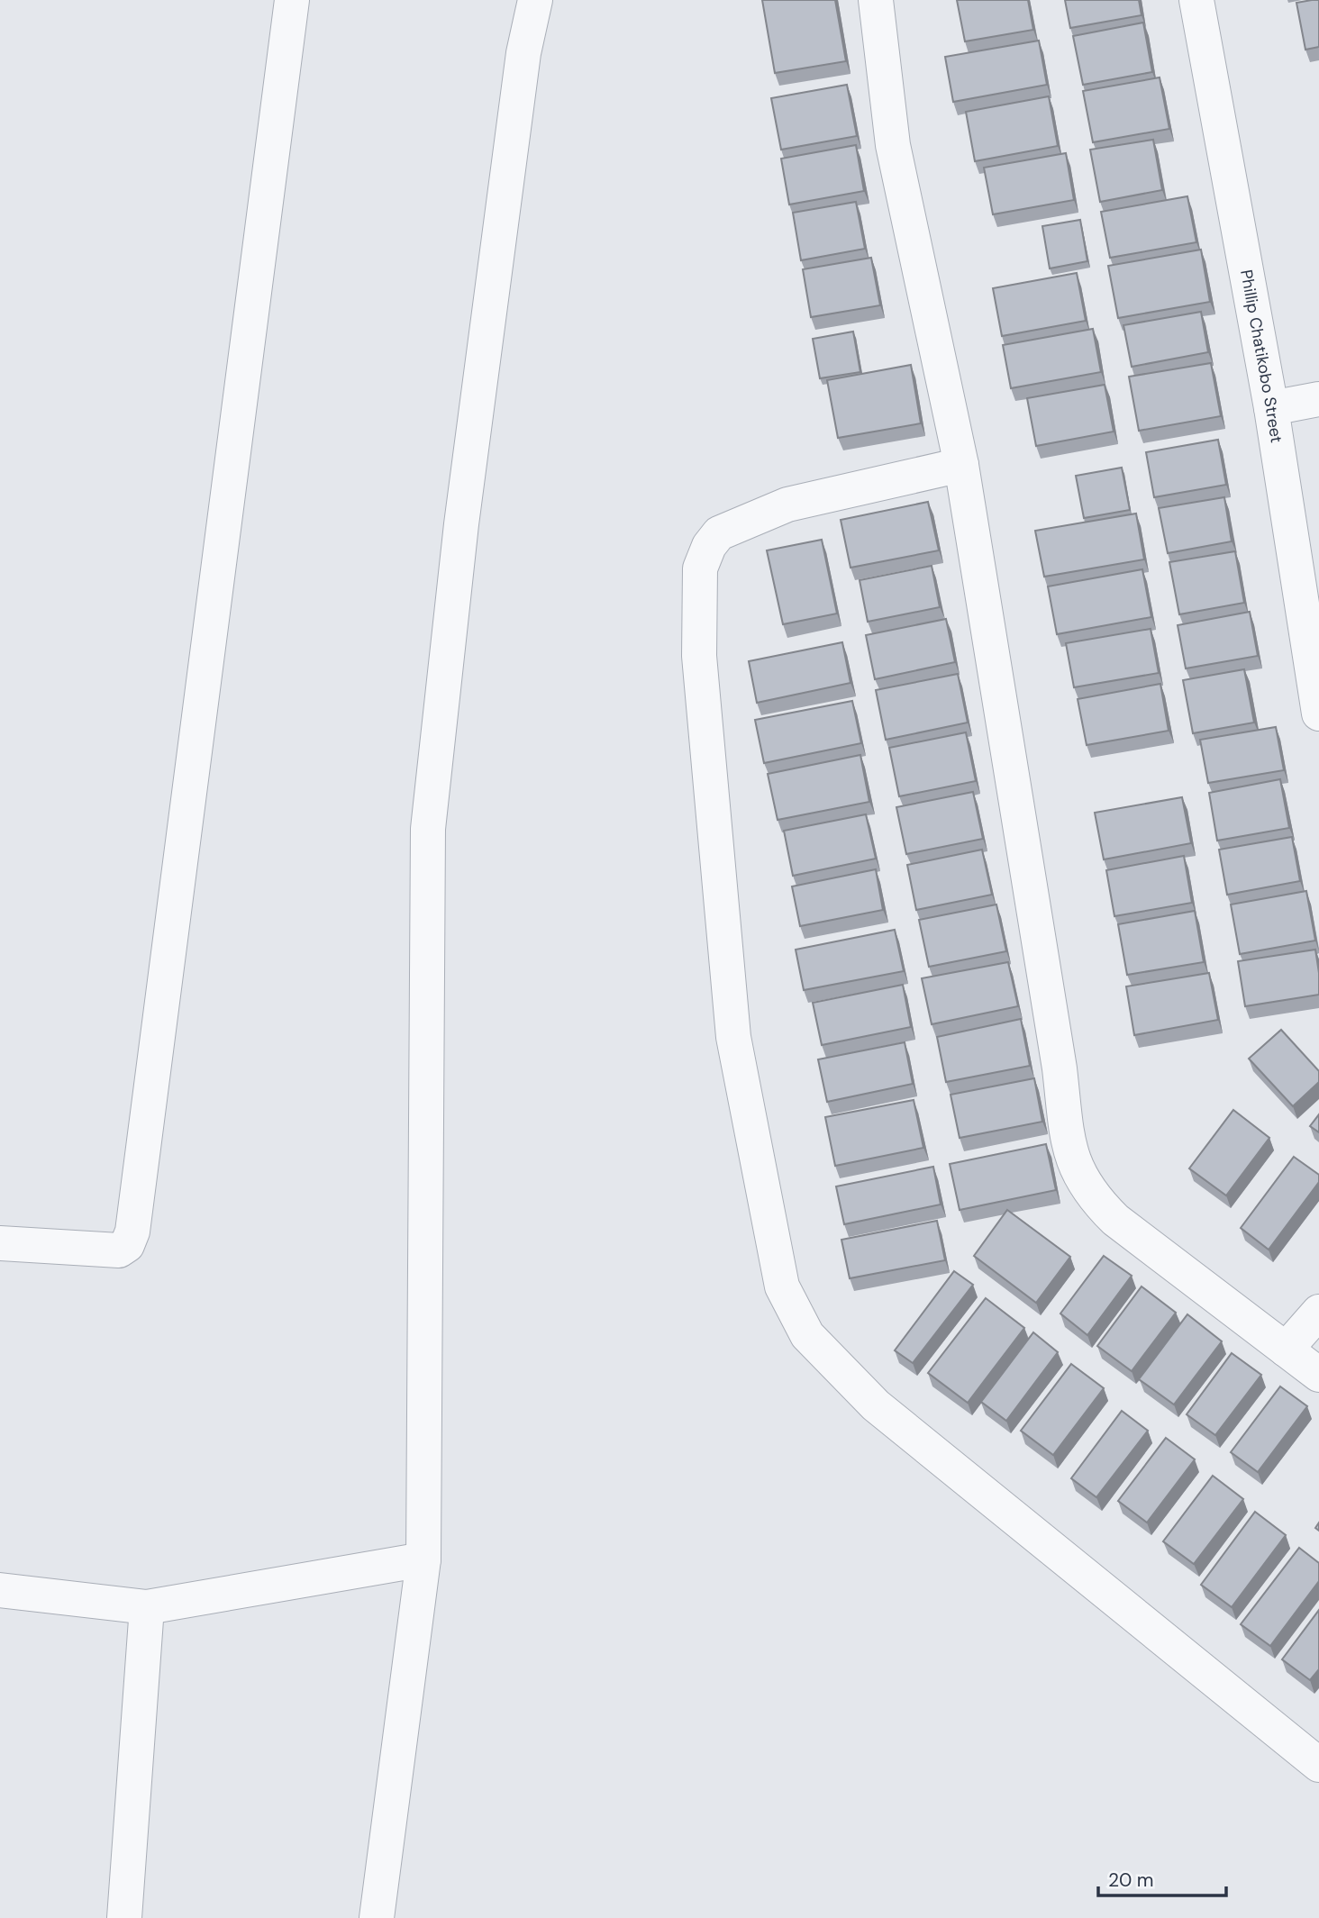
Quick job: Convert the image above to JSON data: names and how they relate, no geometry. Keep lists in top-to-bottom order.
{
  "streets": {
    "street": ["Phillip Chatikobo Street"]
  },
  "scale_bar": "20 m"
}
